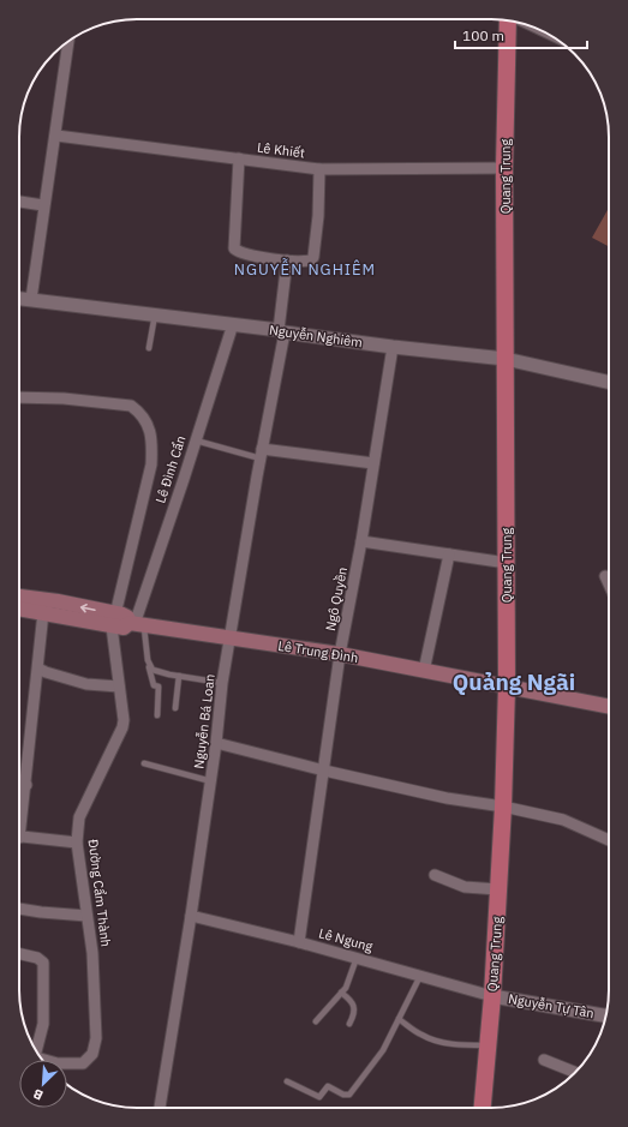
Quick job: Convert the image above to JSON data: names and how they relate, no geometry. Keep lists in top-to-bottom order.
{
  "streets": {
    "main road": ["Quang Trung", "Lê Trung Đình"],
    "street": [
      "Lê Khiết",
      "Nguyễn Nghiêm",
      "Lê Đình Cẩn",
      "Ngô Quyền",
      "Nguyễn Bá Loan",
      "Đường Cẩm Thành",
      "Lê Ngung",
      "Nguyễn Tự Tân"
    ]
  },
  "crossings": [
    ["Lê Khiết", "Quang Trung"],
    ["Quang Trung", "Nguyễn Nghiêm"],
    ["Quang Trung", "Lê Trung Đình"],
    ["Quang Trung", "Lê Ngung"],
    ["Quang Trung", "Nguyễn Tự Tân"],
    ["Nguyễn Nghiêm", "Lê Đình Cẩn"],
    ["Nguyễn Nghiêm", "Ngô Quyền"],
    ["Nguyễn Nghiêm", "Nguyễn Bá Loan"],
    ["Lê Đình Cẩn", "Lê Trung Đình"],
    ["Ngô Quyền", "Lê Trung Đình"],
    ["Ngô Quyền", "Lê Ngung"],
    ["Lê Trung Đình", "Nguyễn Bá Loan"],
    ["Lê Trung Đình", "Đường Cẩm Thành"],
    ["Nguyễn Bá Loan", "Lê Ngung"],
    ["Lê Ngung", "Nguyễn Tự Tân"]
  ],
  "districts": ["NGUYỄN NGHIÊM", "Quảng Ngãi"],
  "scale_bar": "100 m",
  "north": "bottom left"
}
